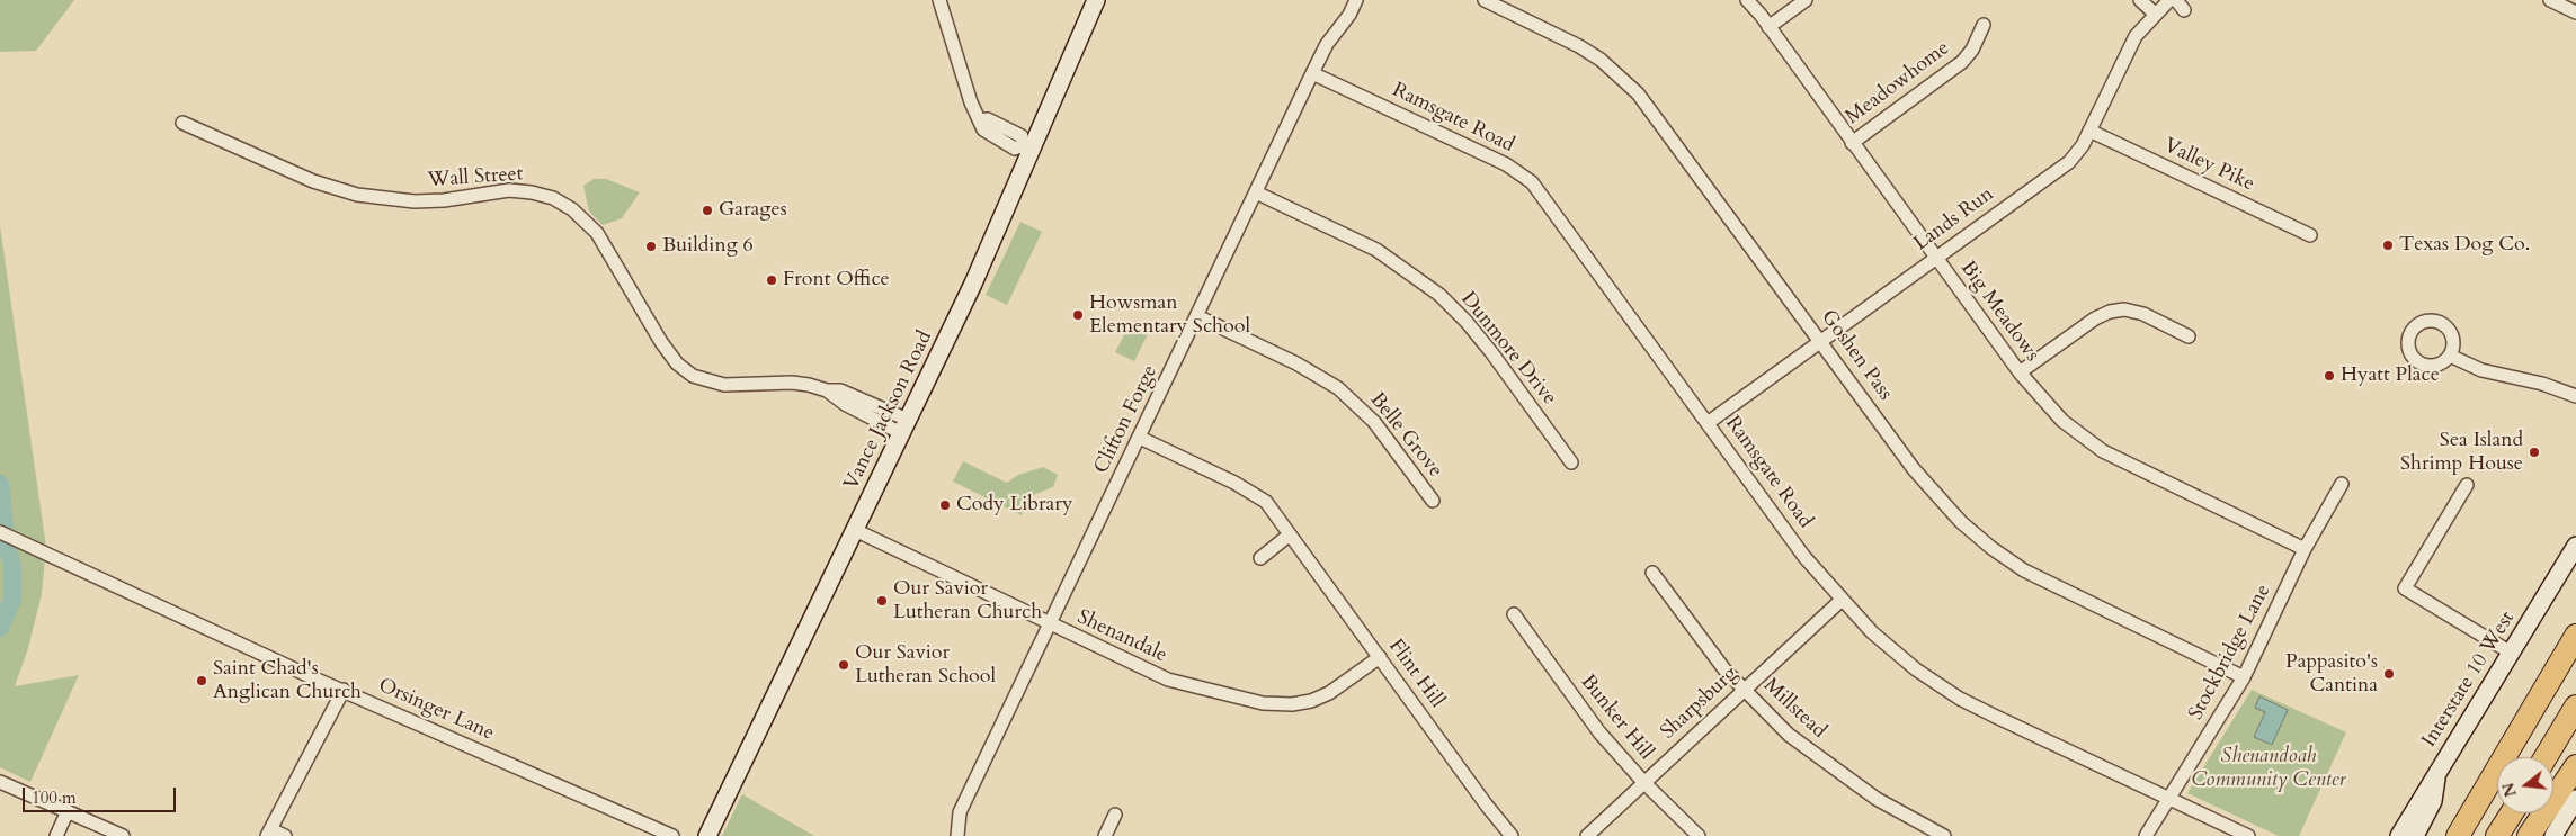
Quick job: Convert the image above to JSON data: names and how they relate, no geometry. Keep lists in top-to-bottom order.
{
  "streets": {
    "main road": ["Vance Jackson Road", "Interstate 10 West"],
    "street": [
      "Meadowhome",
      "Ramsgate Road",
      "Valley Pike",
      "Wall Street",
      "Lands Run",
      "Big Meadows",
      "Dunmore Drive",
      "Goshen Pass",
      "Clifton Forge",
      "Belle Grove",
      "Shenandale",
      "Stockbridge Lane",
      "Flint Hill",
      "Sharpsburg",
      "Millstead",
      "Orsinger Lane",
      "Bunker Hill"
    ]
  },
  "crossings": [
    ["Meadowhome", "Big Meadows"],
    ["Ramsgate Road", "Lands Run"],
    ["Ramsgate Road", "Clifton Forge"],
    ["Ramsgate Road", "Stockbridge Lane"],
    ["Ramsgate Road", "Sharpsburg"],
    ["Valley Pike", "Lands Run"],
    ["Wall Street", "Vance Jackson Road"],
    ["Lands Run", "Big Meadows"],
    ["Lands Run", "Goshen Pass"],
    ["Big Meadows", "Stockbridge Lane"],
    ["Dunmore Drive", "Clifton Forge"],
    ["Goshen Pass", "Stockbridge Lane"],
    ["Vance Jackson Road", "Shenandale"],
    ["Clifton Forge", "Belle Grove"],
    ["Clifton Forge", "Shenandale"],
    ["Clifton Forge", "Flint Hill"],
    ["Shenandale", "Flint Hill"],
    ["Sharpsburg", "Millstead"],
    ["Sharpsburg", "Bunker Hill"]
  ],
  "parks": ["Shenandoah Community Center"],
  "places": [
    "Garages",
    "Texas Dog Co.",
    "Building 6",
    "Front Office",
    "Howsman Elementary School",
    "Hyatt Place",
    "Sea Island Shrimp House",
    "Cody Library",
    "Our Savior Lutheran Church",
    "Our Savior Lutheran School",
    "Pappasito's Cantina",
    "Saint Chad's Anglican Church"
  ],
  "scale_bar": "100 m",
  "north": "left"
}
